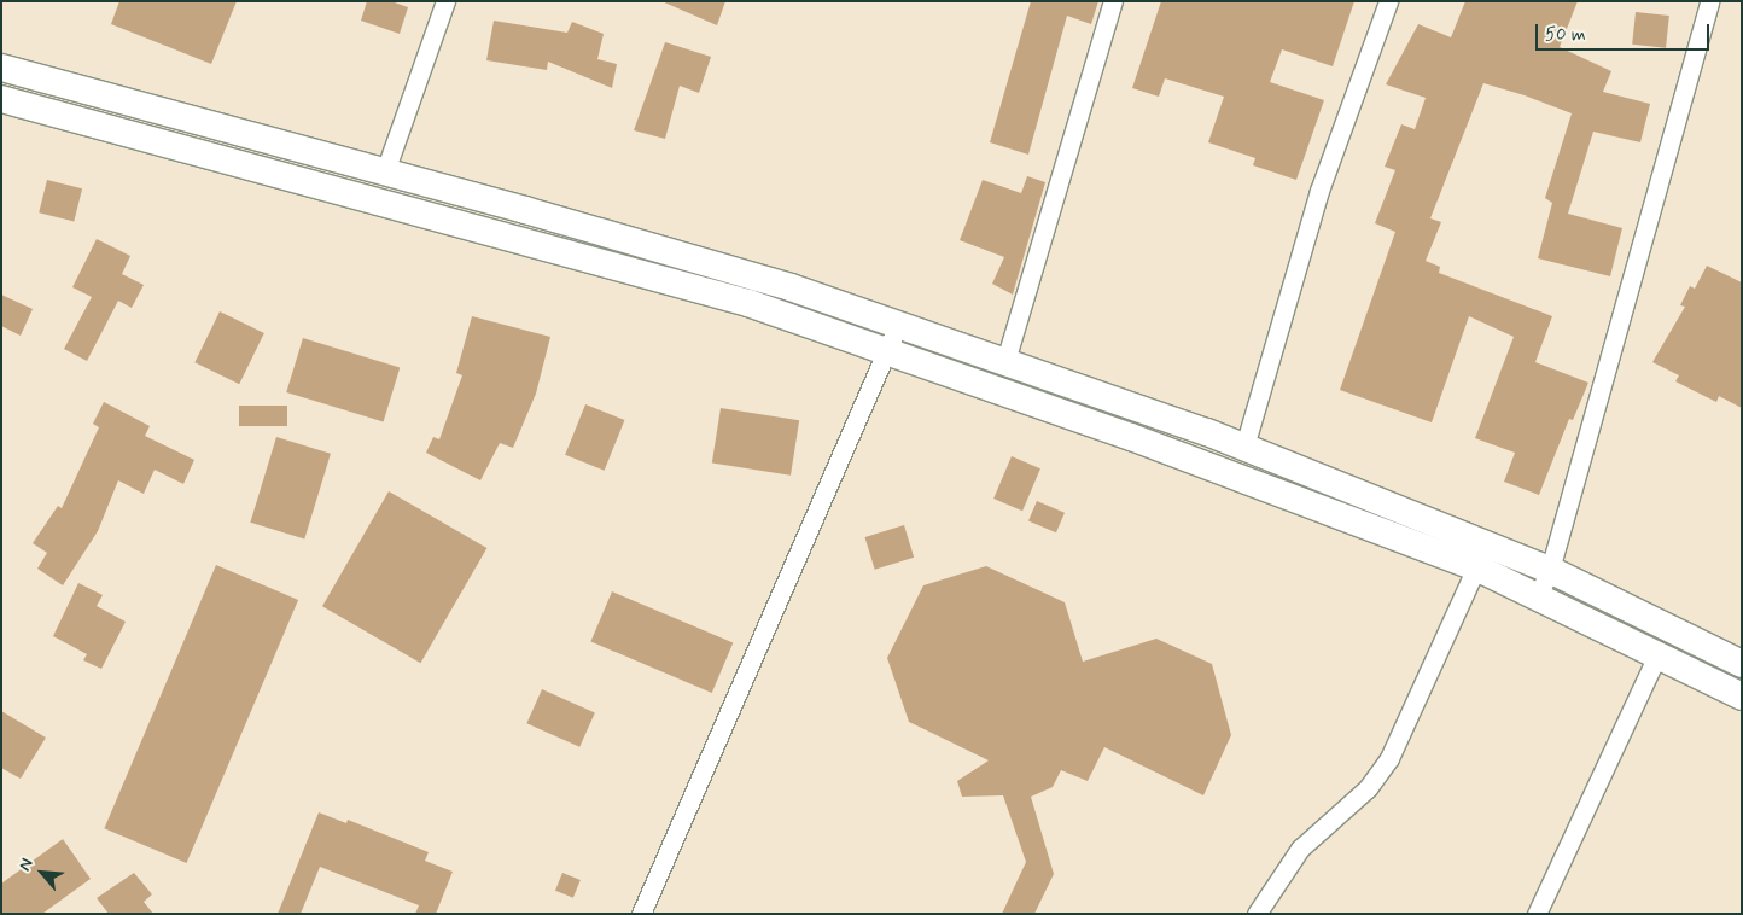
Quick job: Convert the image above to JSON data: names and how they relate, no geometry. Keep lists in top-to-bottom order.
{
  "scale_bar": "50 m",
  "north": "top left"
}
